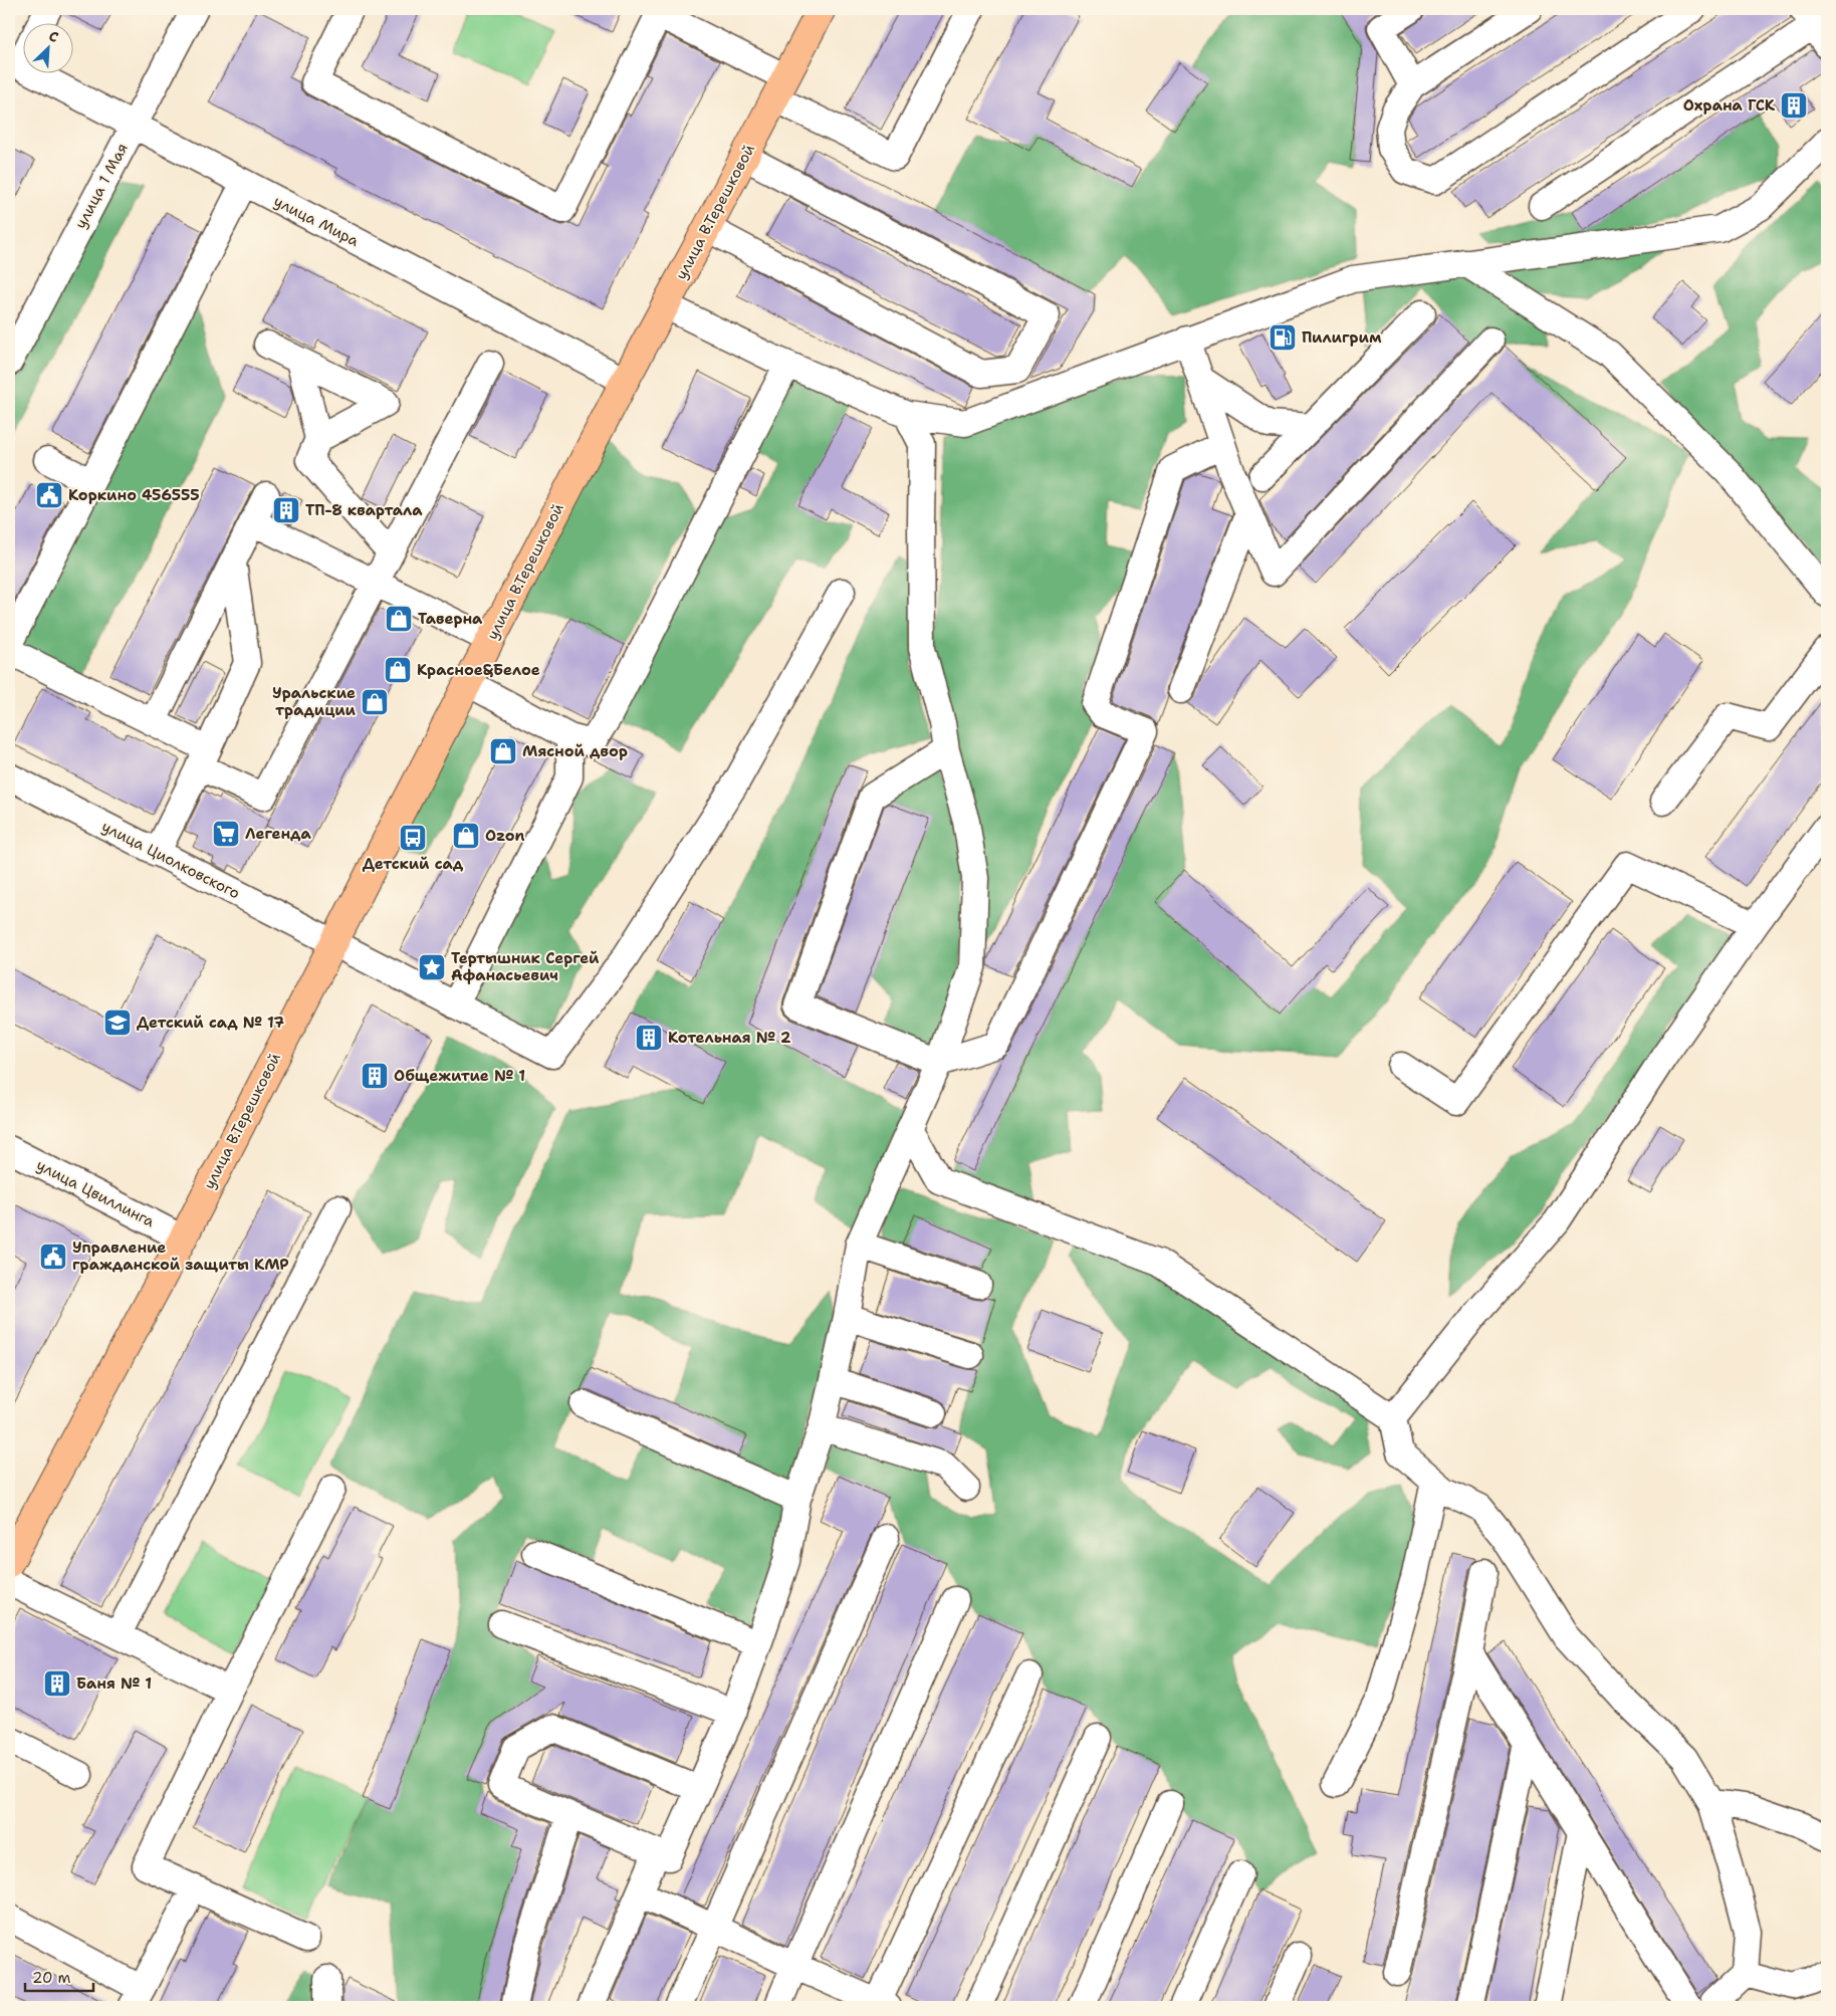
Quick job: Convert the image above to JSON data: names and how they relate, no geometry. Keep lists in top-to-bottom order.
{
  "streets": {
    "main road": ["улица В.Терешковой"],
    "street": [
      "улица 1 Мая",
      "улица Мира",
      "улица Циолковского",
      "улица Цвиллинга"
    ]
  },
  "crossings": [
    ["улица 1 Мая", "улица Мира"],
    ["улица В.Терешковой", "улица Мира"],
    ["улица В.Терешковой", "улица Циолковского"],
    ["улица В.Терешковой", "улица Цвиллинга"]
  ],
  "places": {
    "building": [
      "Охрана ГСК",
      "ТП-8 квартала",
      "Котельная № 2",
      "Общежитие № 1",
      "Баня № 1"
    ],
    "fuel station": ["Пилигрим"],
    "public building": ["Коркино 456555", "Управление гражданской защиты КМР"],
    "shop": [
      "Таверна",
      "Красное&Белое",
      "Уральские традиции",
      "Мясной двор",
      "Ozon"
    ],
    "supermarket": ["Легенда"],
    "bus stop": ["Детский сад"],
    "place": ["Тертышник Сергей Афанасьевич"],
    "school or university": ["Детский сад № 17"]
  },
  "scale_bar": "20 m",
  "north": "top right"
}
